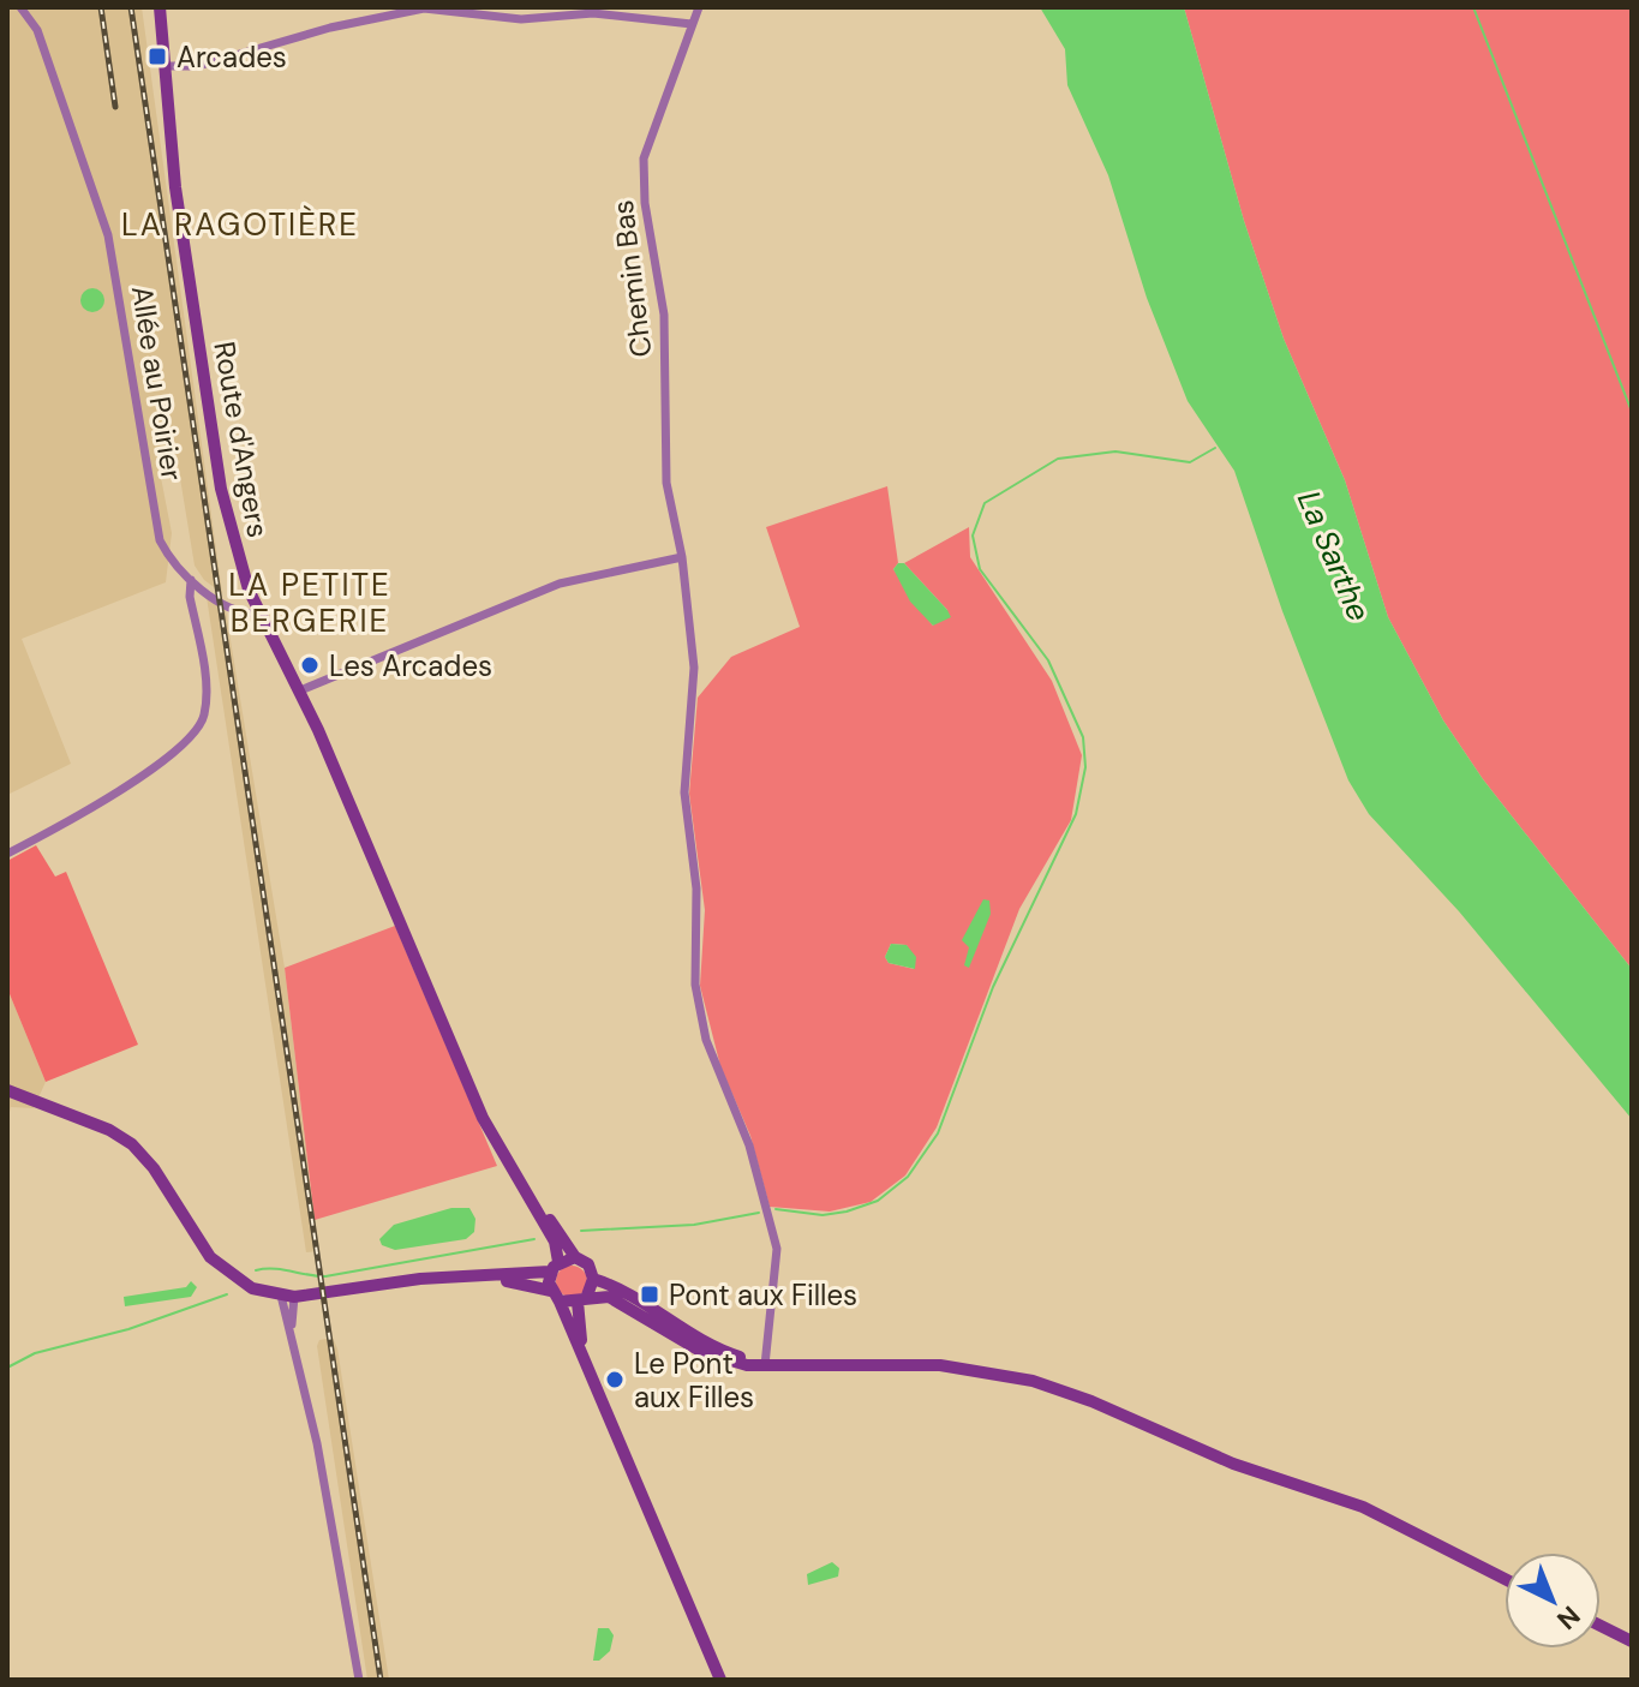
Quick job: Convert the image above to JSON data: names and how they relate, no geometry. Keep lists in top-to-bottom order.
{
  "streets": {
    "street": ["Chemin Bas", "Allée au Poirier", "Route d'Angers"]
  },
  "crossings": [
    ["Allée au Poirier", "Route d'Angers"]
  ],
  "districts": ["LA RAGOTIÈRE", "LA PETITE BERGERIE"],
  "water": ["La Sarthe"],
  "places": {
    "transit": ["Arcades", "Pont aux Filles"],
    "other": ["Les Arcades", "Le Pont aux Filles"]
  },
  "north": "bottom right"
}
